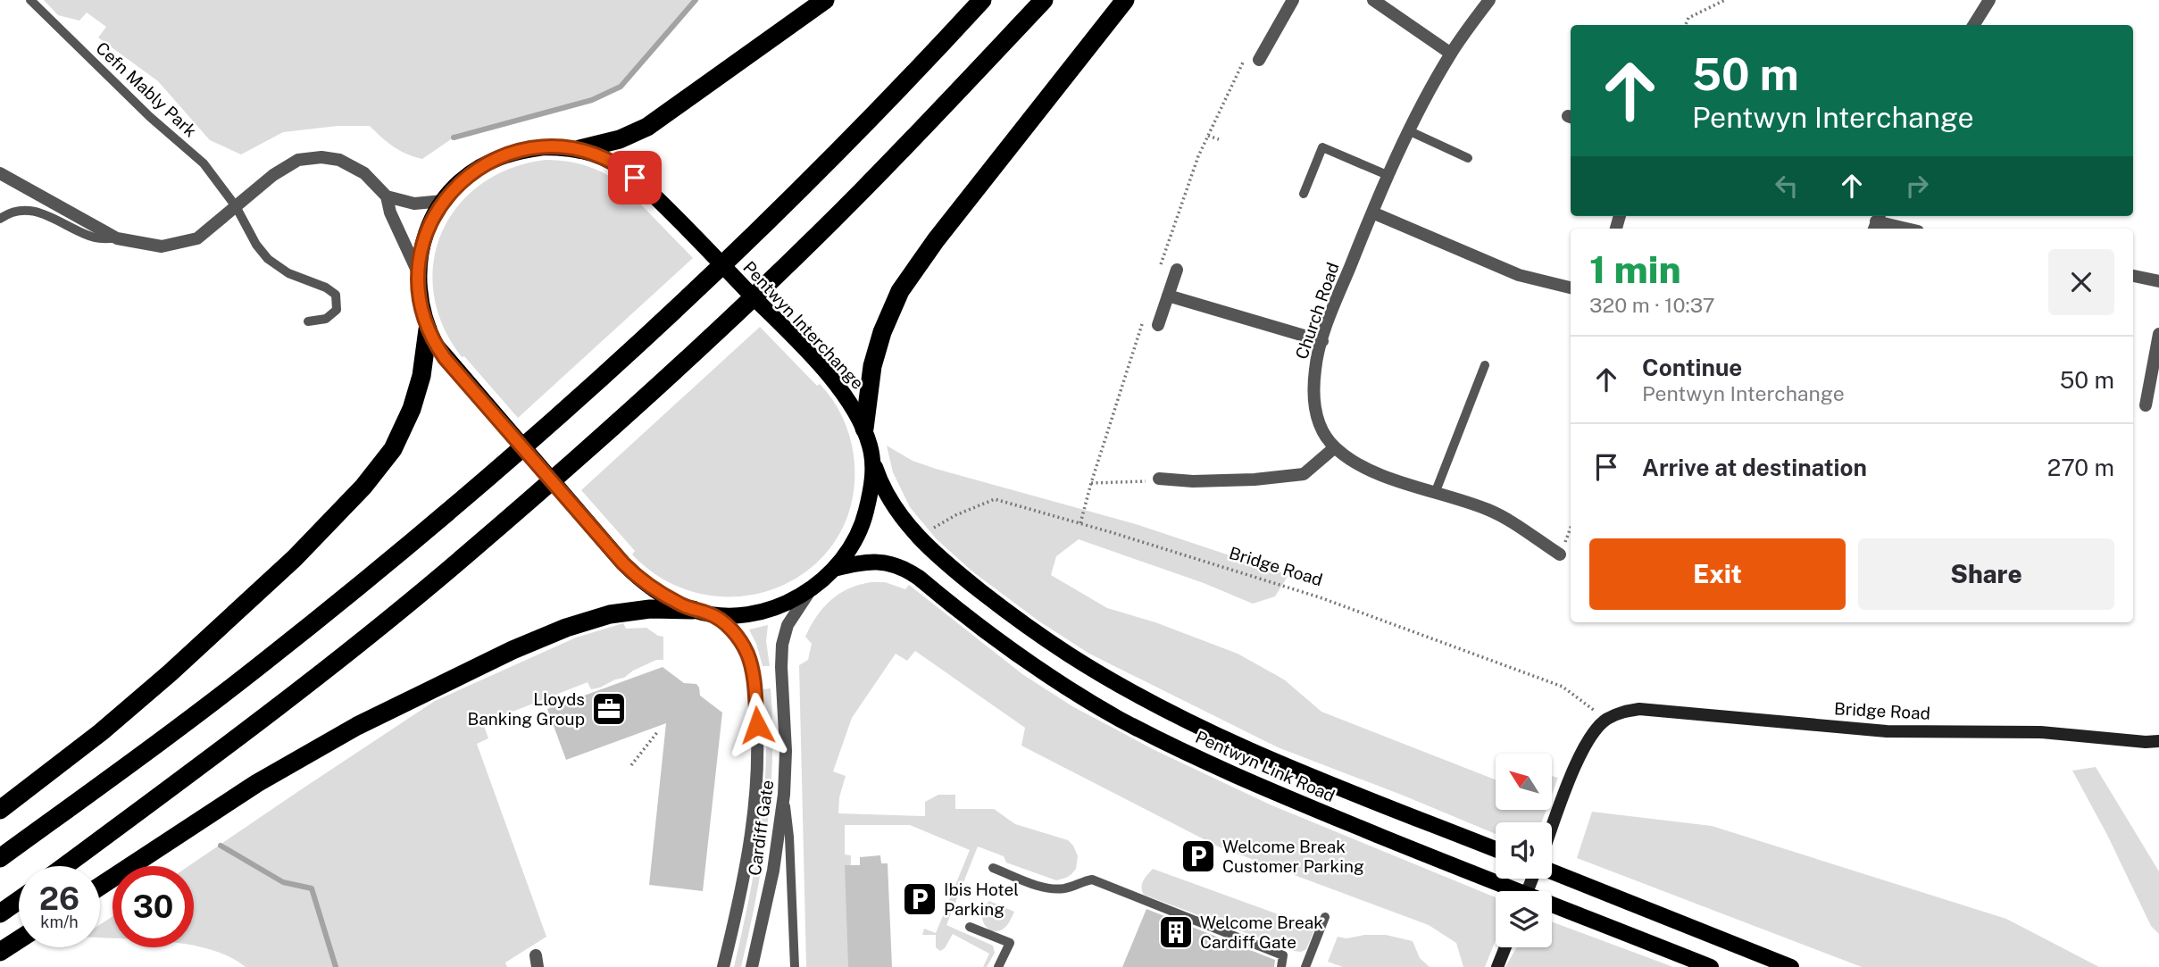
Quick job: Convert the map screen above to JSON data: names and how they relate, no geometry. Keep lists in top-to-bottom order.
{
  "streets": {
    "main road": ["Pentwyn Interchange", "Bridge Road", "Pentwyn Link Road"],
    "street": ["Church Road", "Cardiff Gate"],
    "lane": ["Cefn Mably Park"]
  },
  "crossings": [
    ["Pentwyn Interchange", "Pentwyn Link Road"],
    ["Pentwyn Interchange", "Cardiff Gate"]
  ],
  "places": {
    "office": ["Lloyds Banking Group"],
    "parking": ["Welcome Break Customer Parking", "Ibis Hotel Parking"],
    "building": ["Welcome Break Cardiff Gate"]
  },
  "north": "top left",
  "page": {
    "turn": ["50 m", "Pentwyn Interchange"],
    "heading": ["1 min", "320 m · 10:37"],
    "list": [
      {
        "name": "Continue",
        "note": "Pentwyn Interchange",
        "value": "50 m"
      },
      {
        "name": "Arrive at destination",
        "value": "270 m"
      }
    ],
    "buttons": ["Exit", "Share"],
    "speed": "26 km/h",
    "limit": "30"
  }
}
